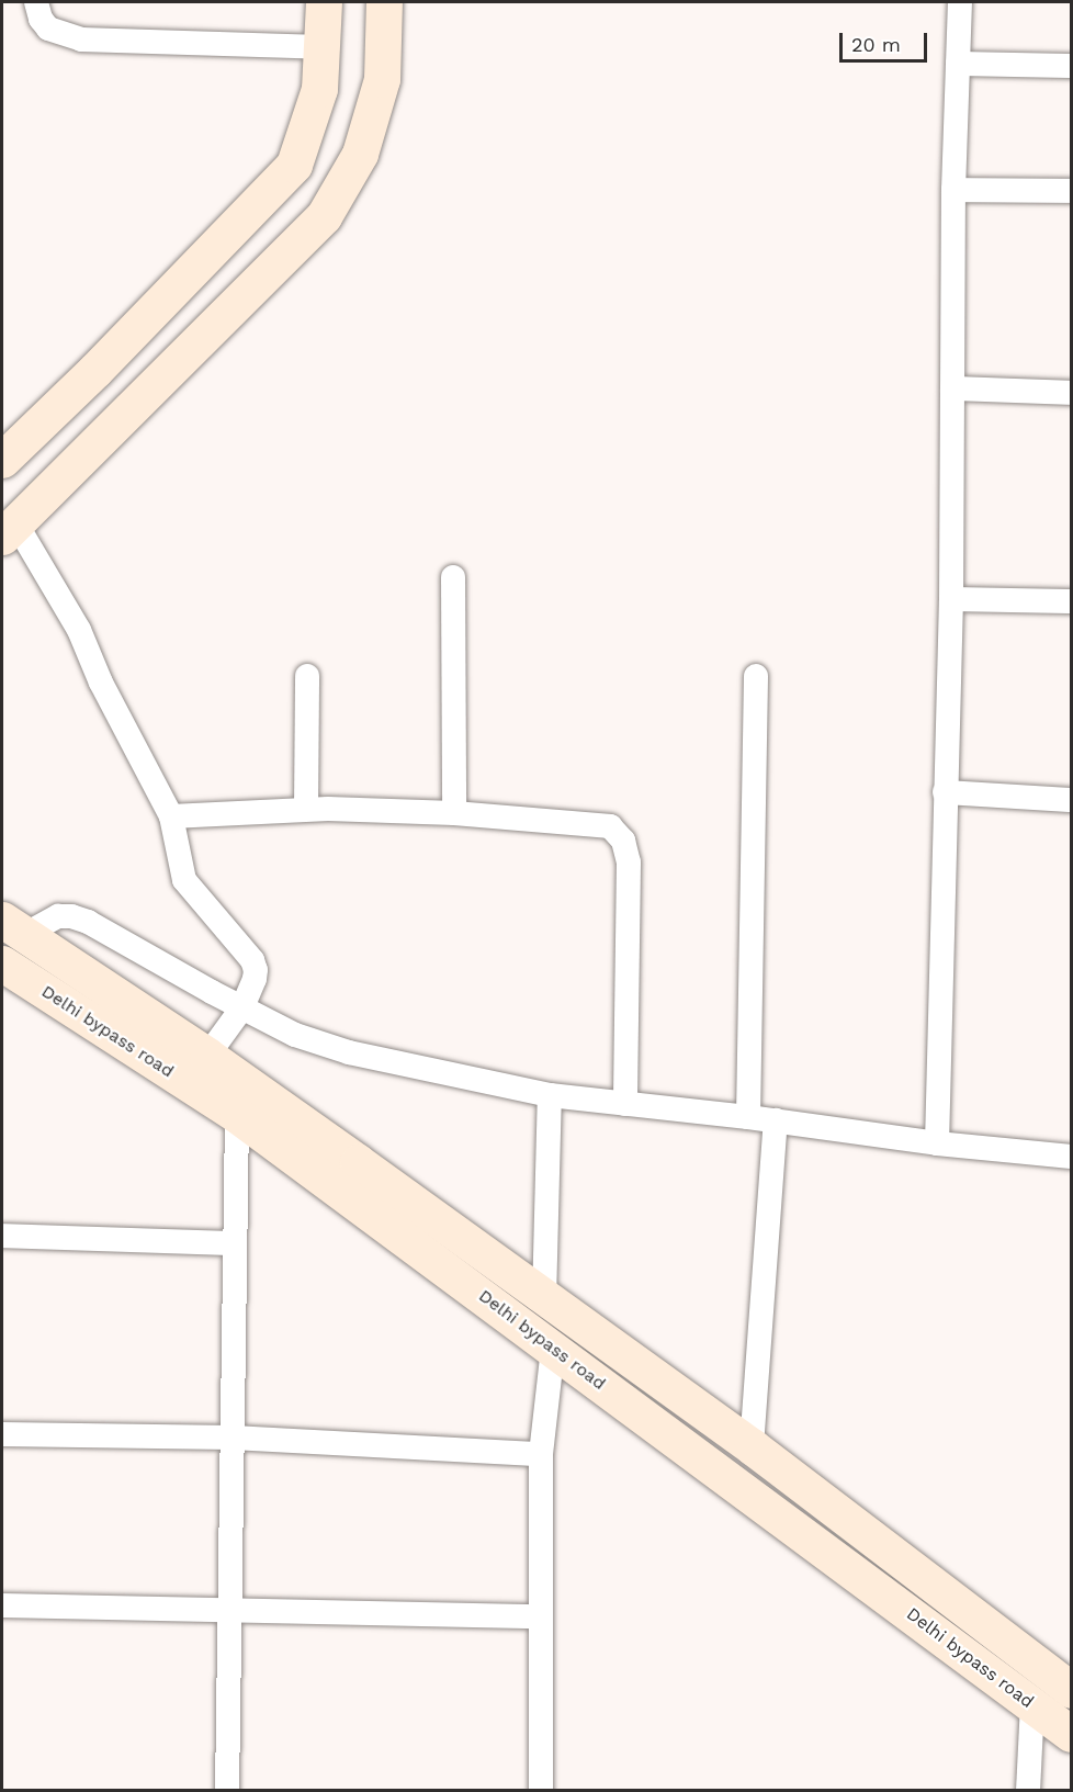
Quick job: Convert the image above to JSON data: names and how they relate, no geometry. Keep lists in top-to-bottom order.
{
  "streets": {
    "main road": ["Delhi bypass road"]
  },
  "scale_bar": "20 m"
}
